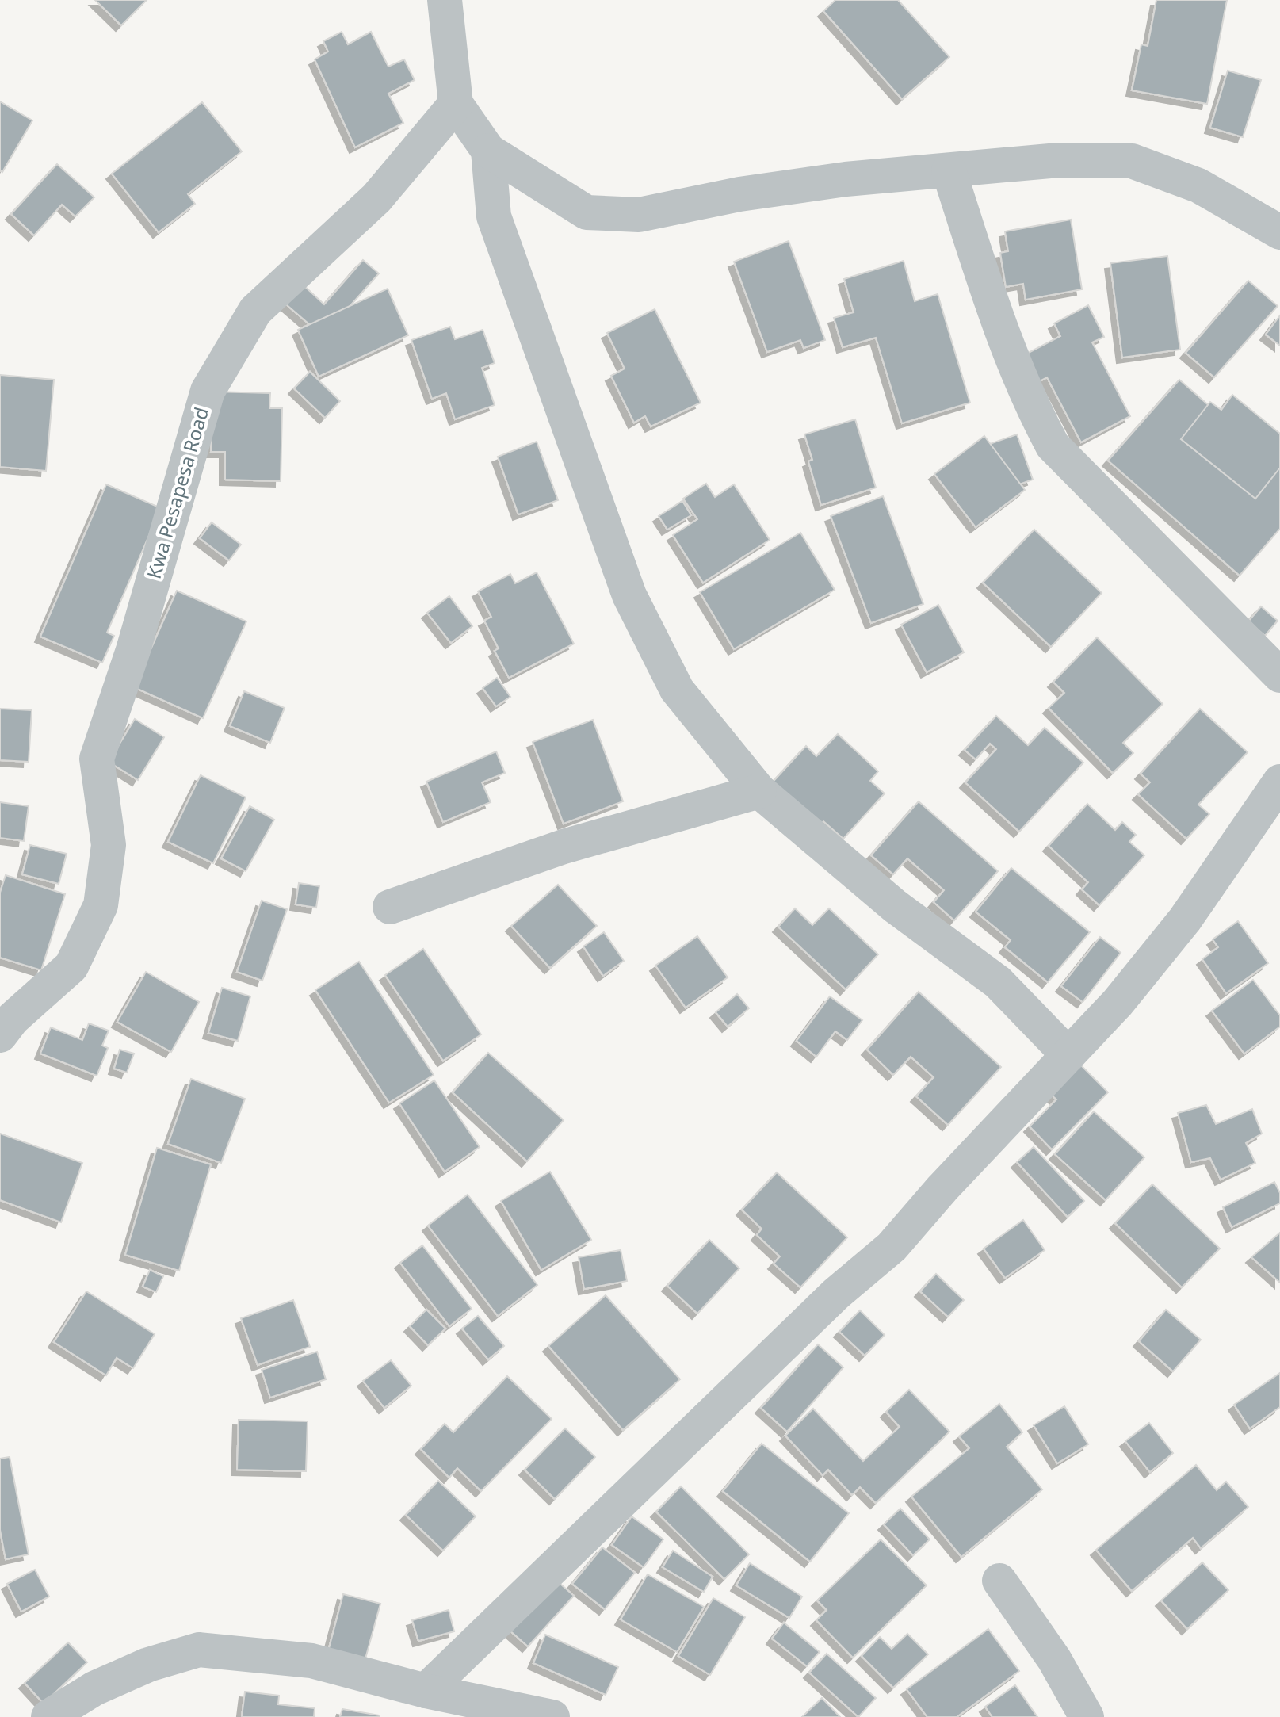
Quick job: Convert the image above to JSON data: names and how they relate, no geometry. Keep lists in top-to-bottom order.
{
  "streets": {
    "street": ["Kwa Pesapesa Road"]
  }
}
